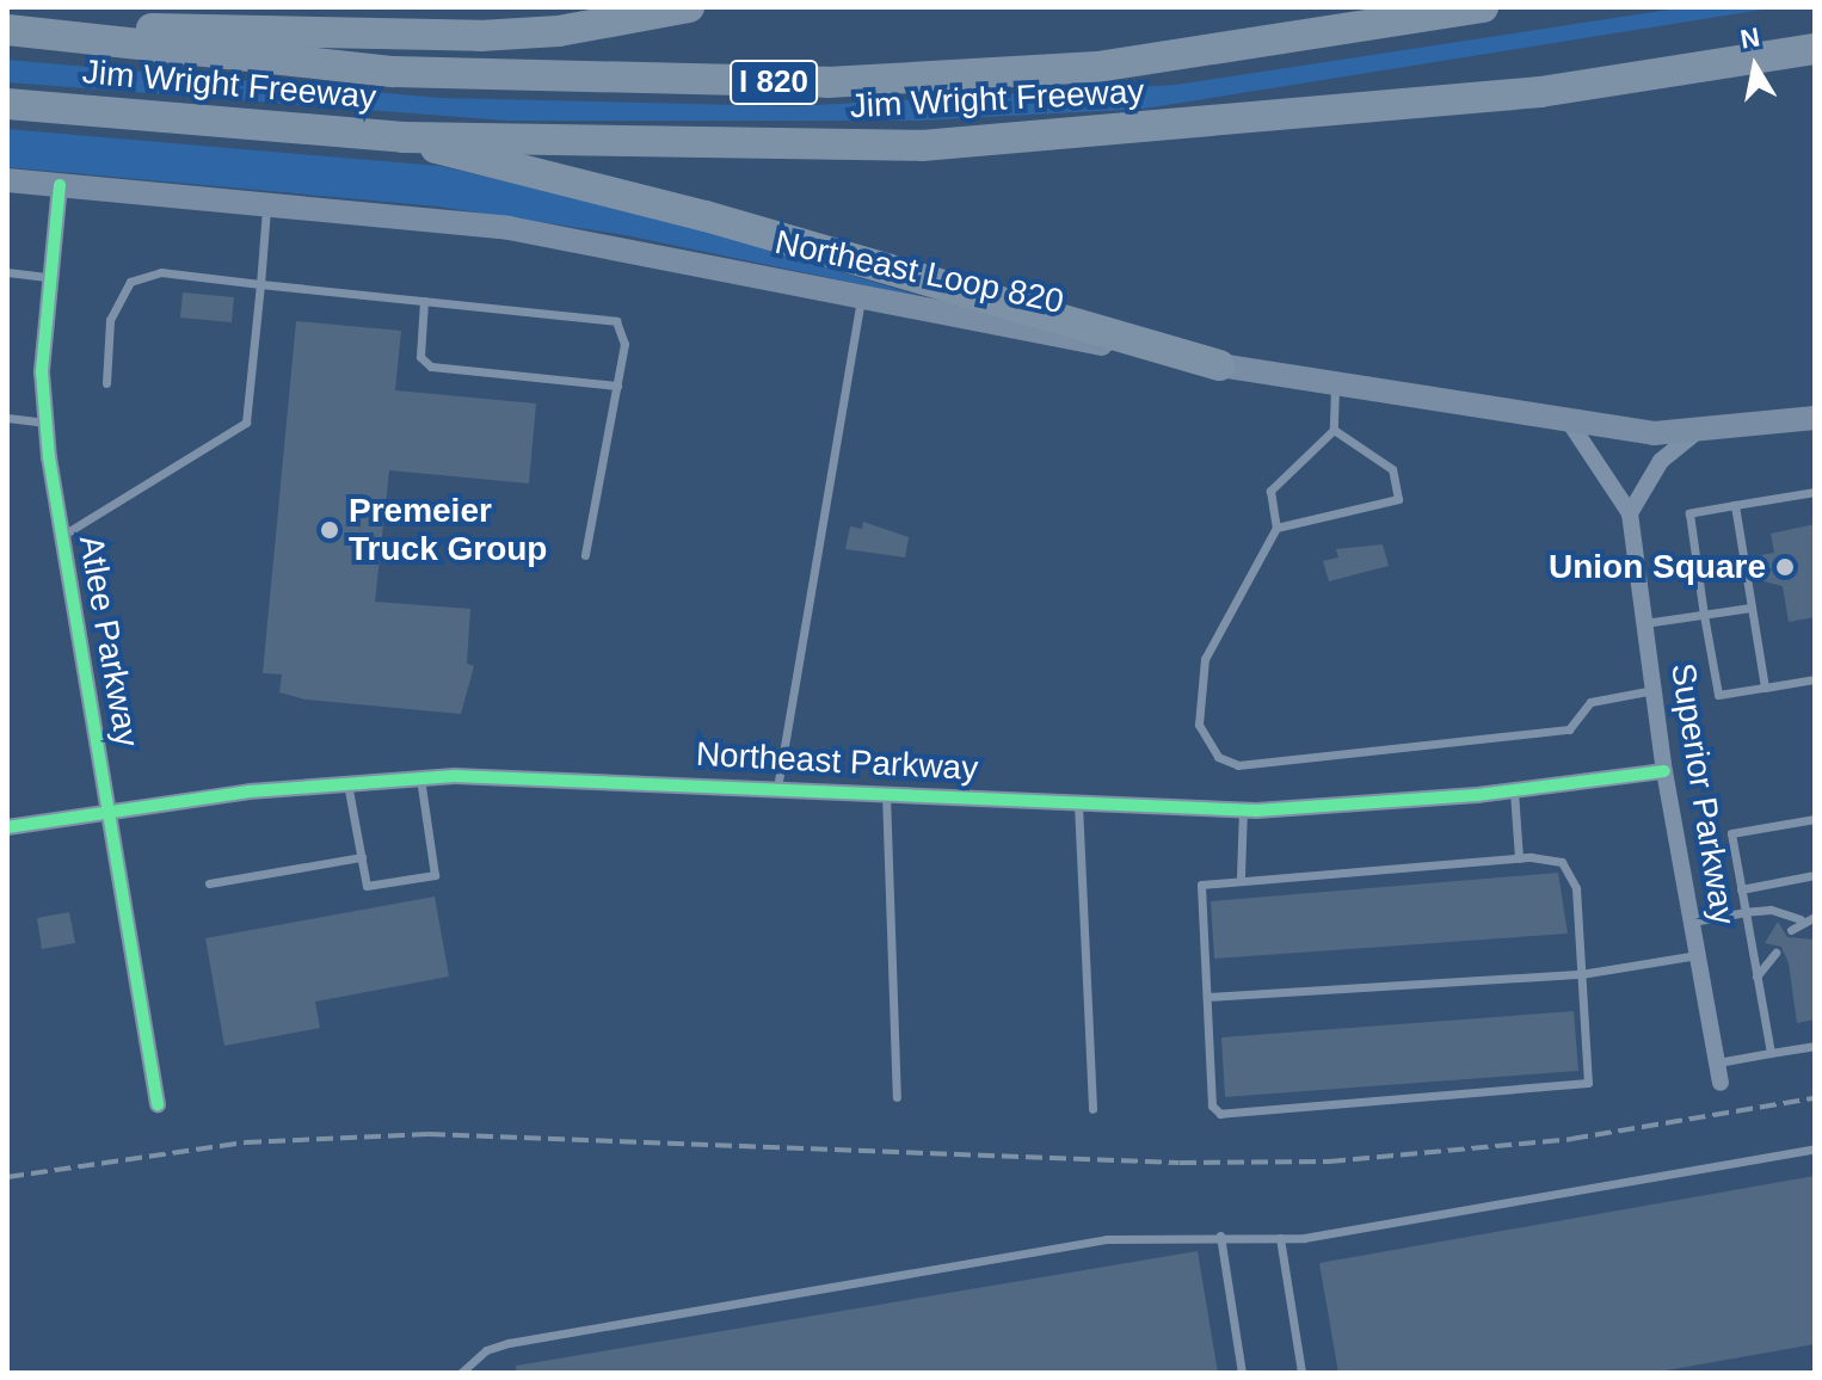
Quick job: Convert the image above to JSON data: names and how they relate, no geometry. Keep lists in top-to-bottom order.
{
  "streets": {
    "highway": ["I 820", "Jim Wright Freeway"],
    "main road": ["Northeast Loop 820"],
    "street": ["Atlee Parkway", "Northeast Parkway", "Superior Parkway"]
  },
  "crossings": [
    ["Northeast Loop 820", "Atlee Parkway"],
    ["Atlee Parkway", "Northeast Parkway"],
    ["Northeast Parkway", "Superior Parkway"]
  ],
  "places": ["Premeier Truck Group", "Union Square"],
  "north": "top"
}
